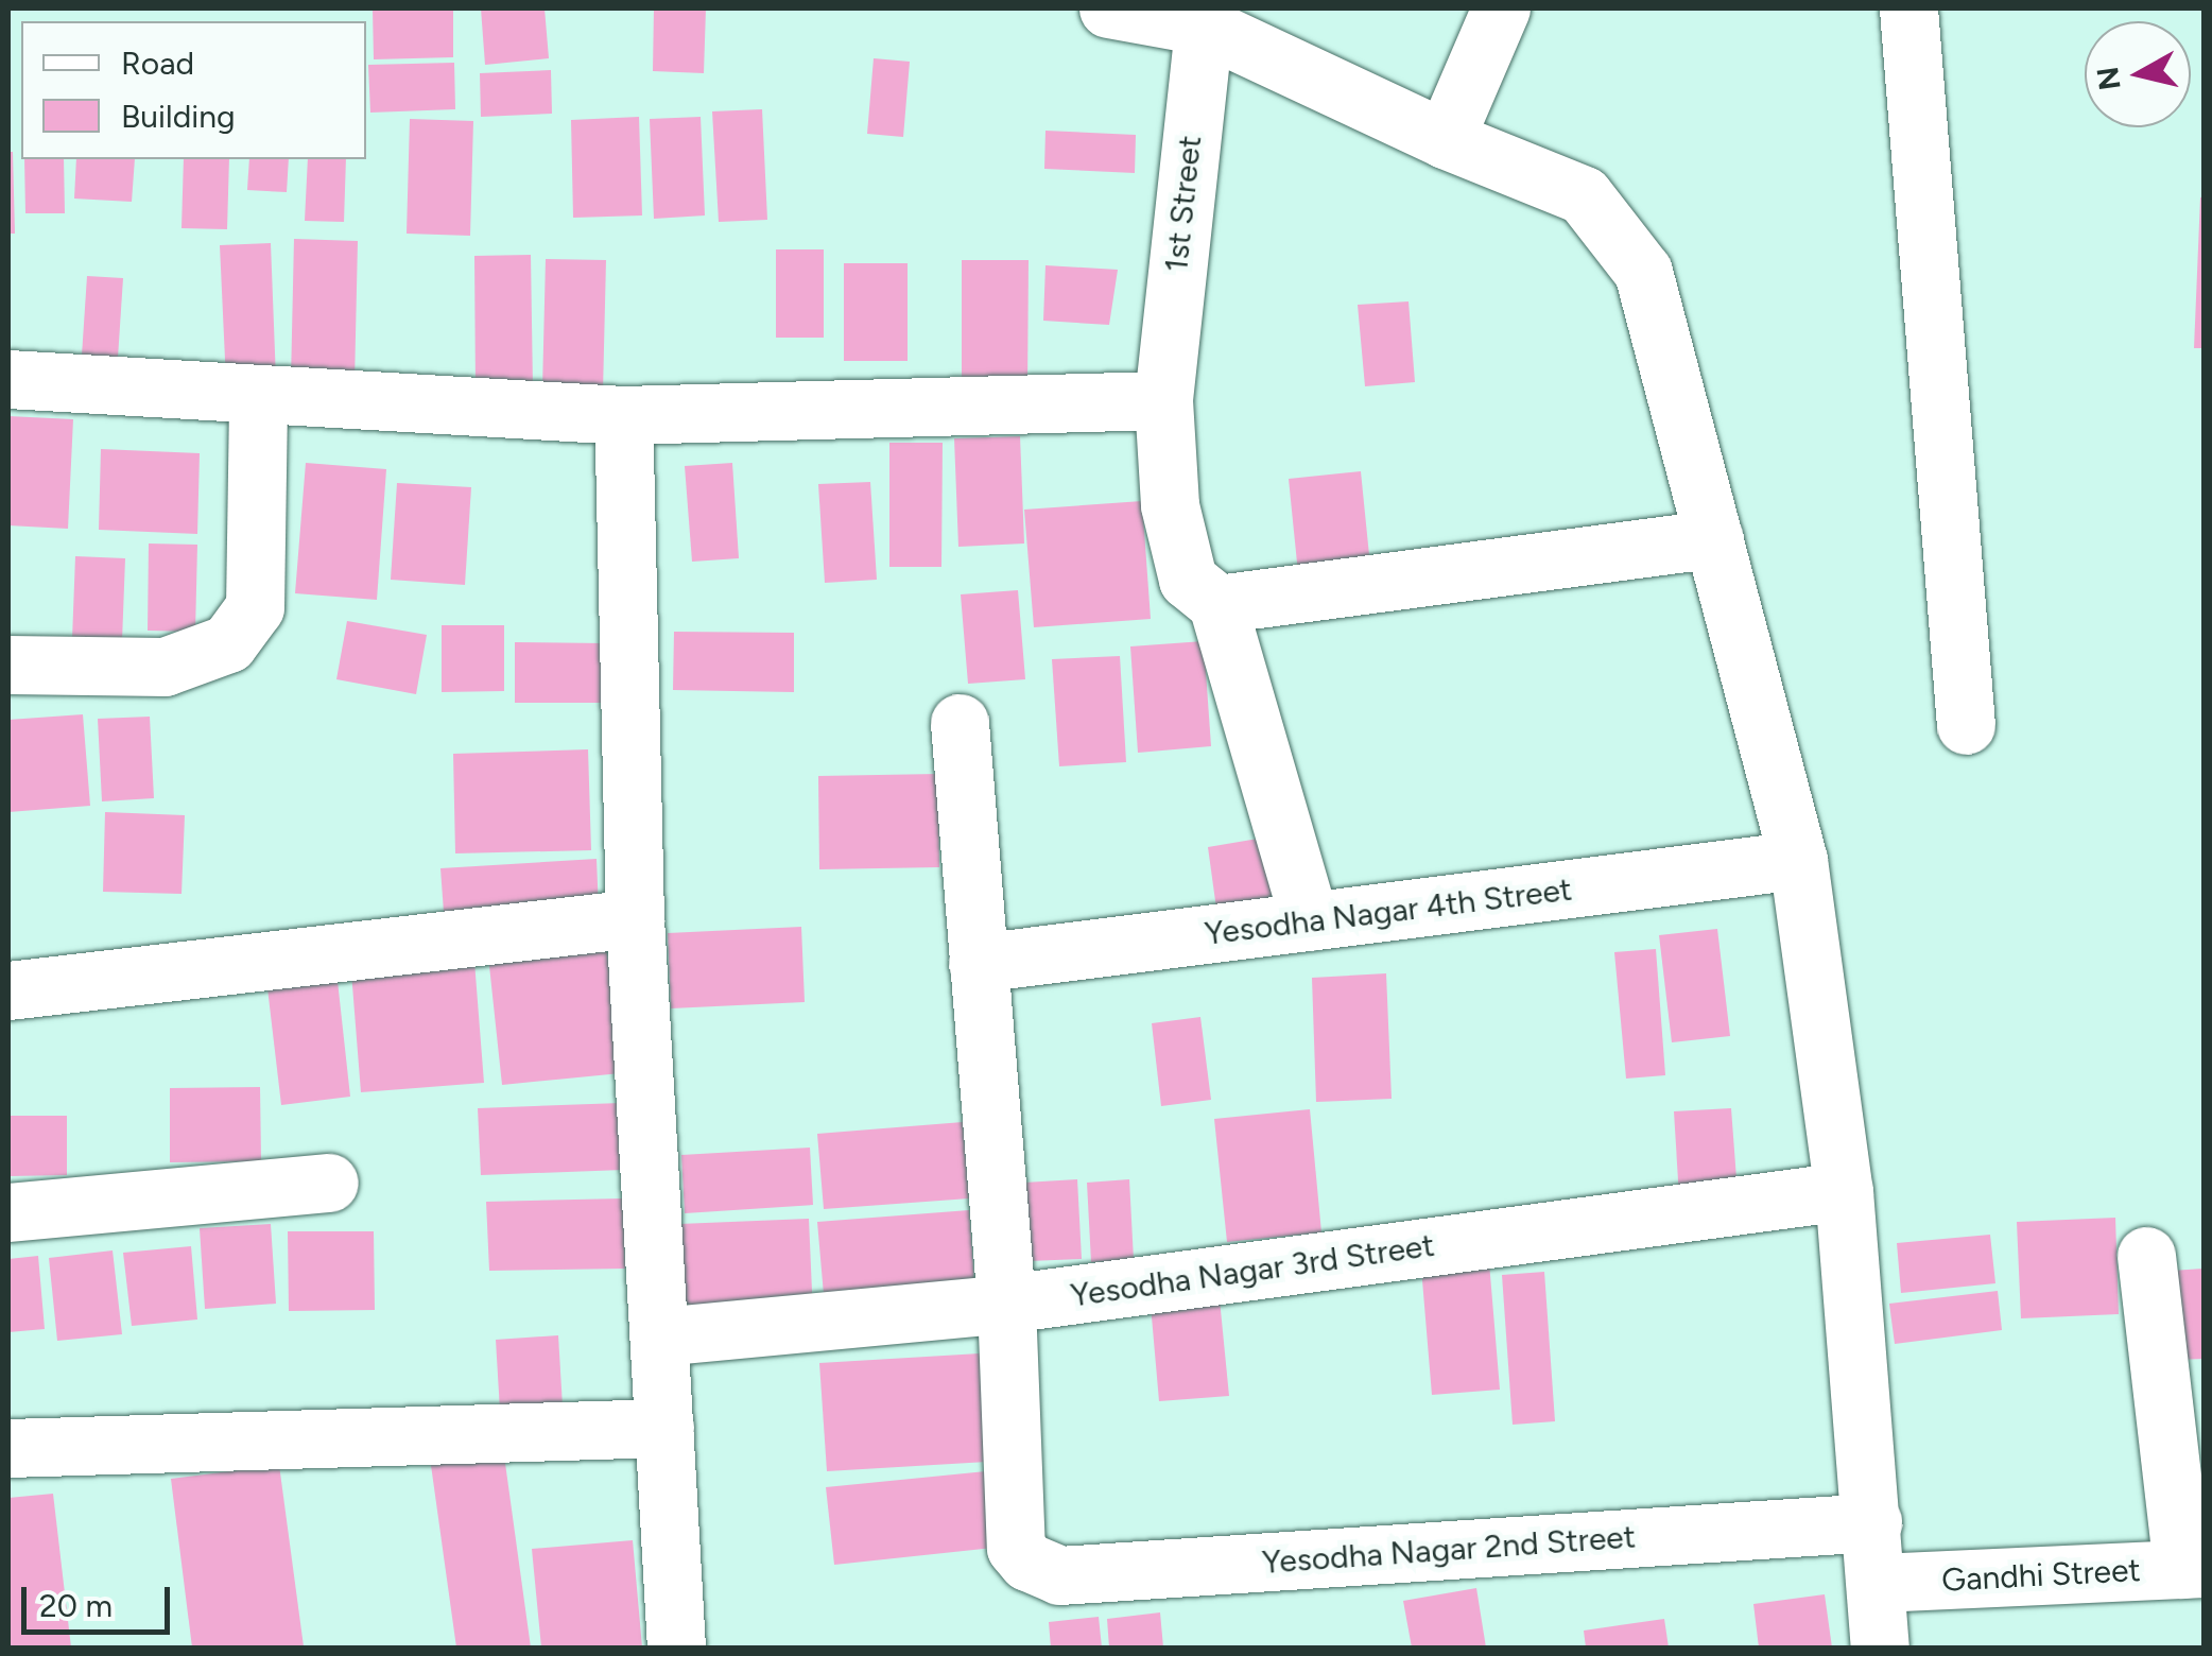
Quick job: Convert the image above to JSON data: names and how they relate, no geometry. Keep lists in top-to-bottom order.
{
  "streets": {
    "street": [
      "1st Street",
      "Yesodha Nagar 4th Street",
      "Yesodha Nagar 3rd Street",
      "Yesodha Nagar 2nd Street",
      "Gandhi Street"
    ]
  },
  "crossings": [
    ["Yesodha Nagar 3rd Street", "Yesodha Nagar 2nd Street"]
  ],
  "legend": ["Road", "Building"],
  "scale_bar": "20 m",
  "north": "left"
}
